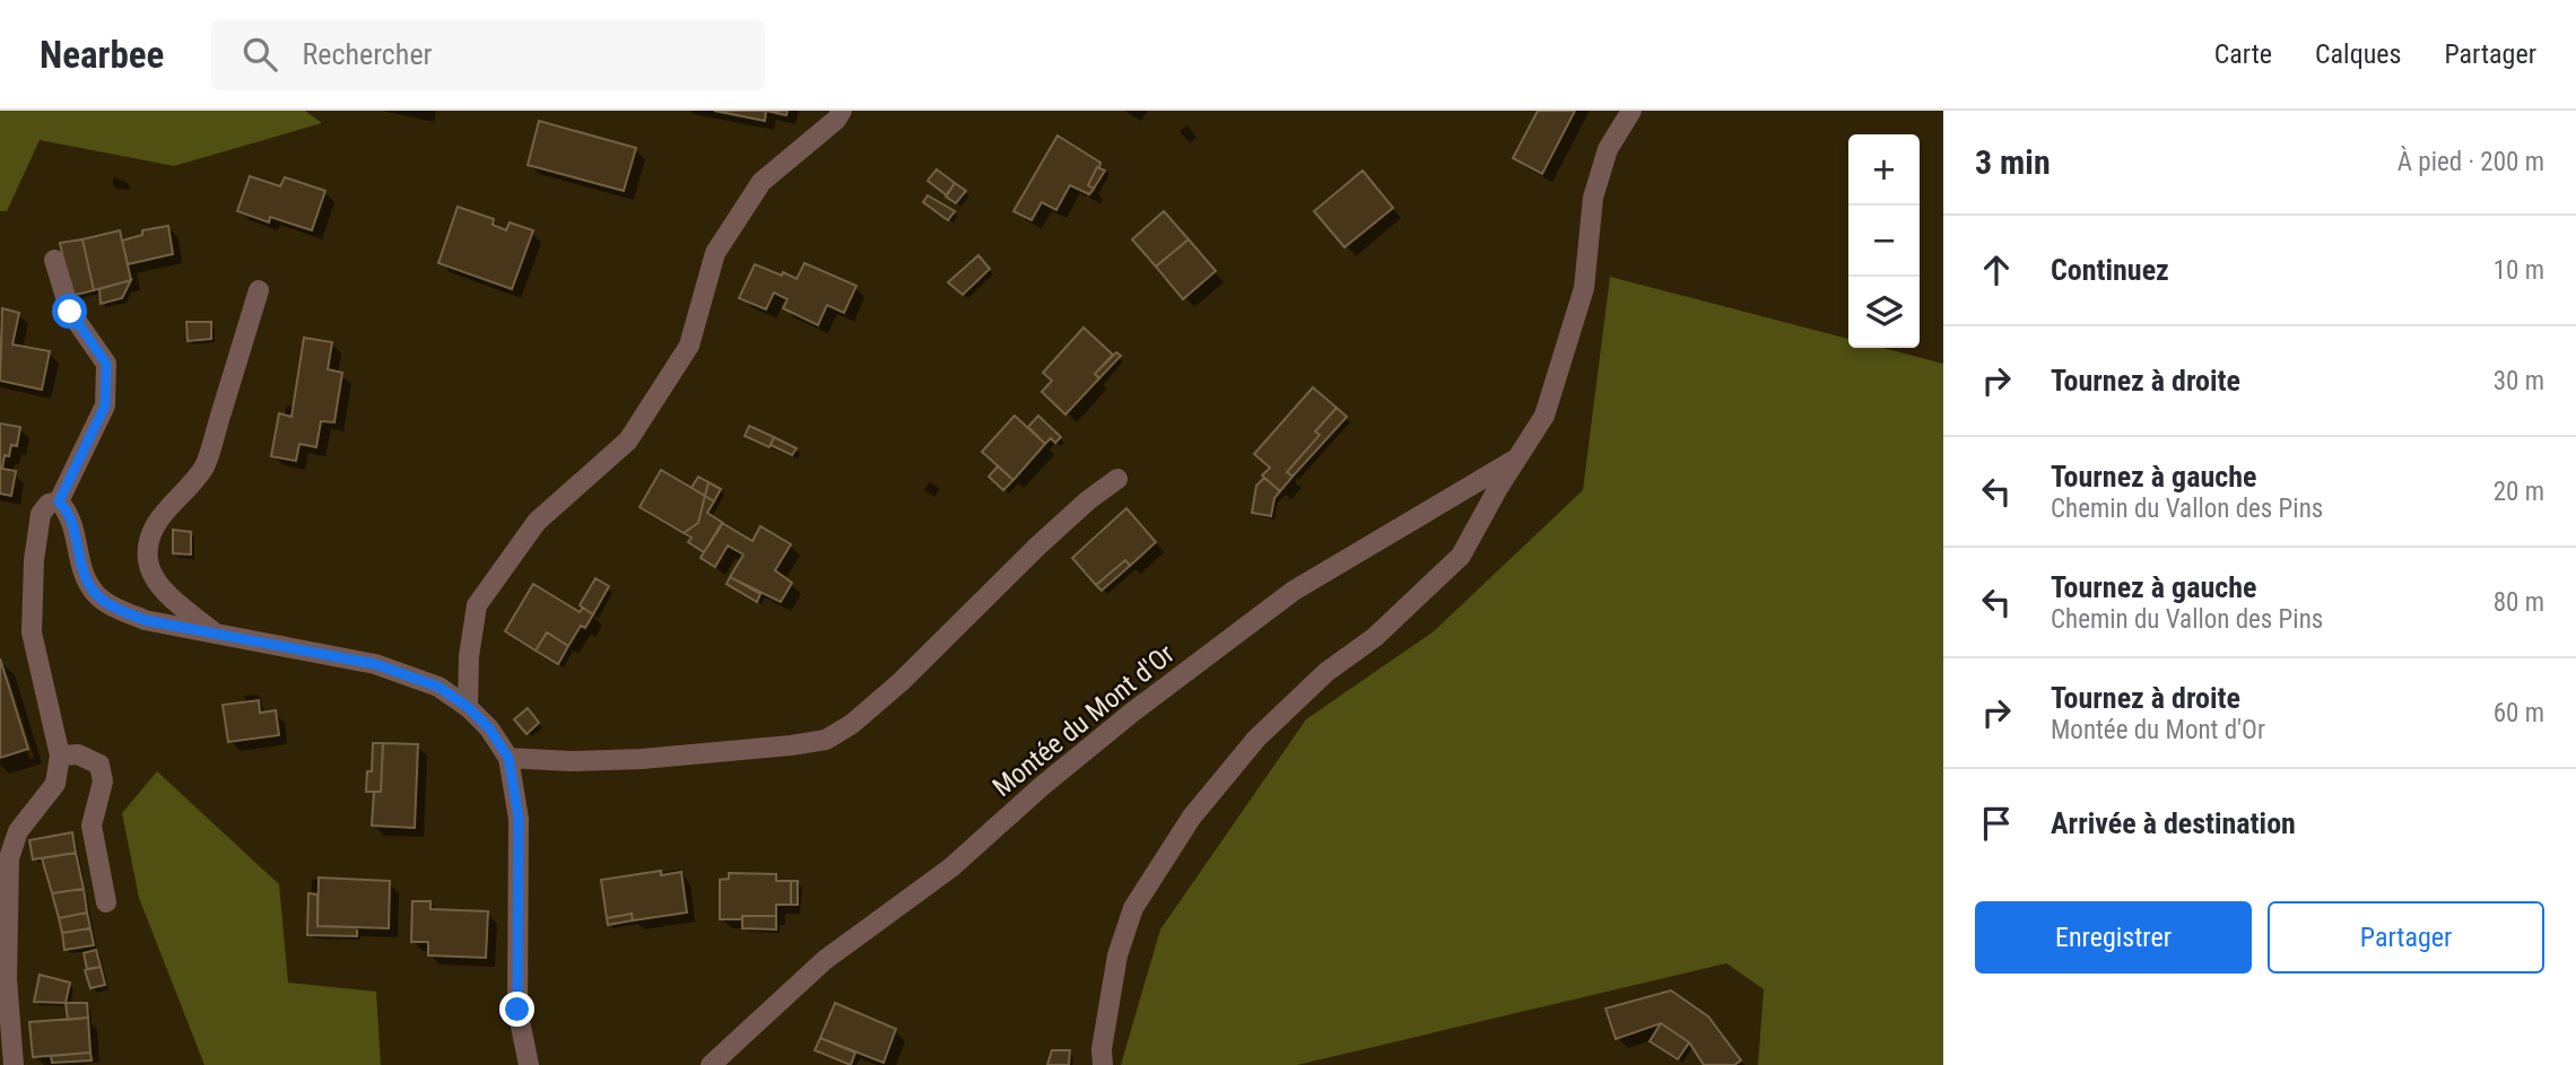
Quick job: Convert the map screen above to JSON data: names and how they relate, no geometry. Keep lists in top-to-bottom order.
{
  "streets": {
    "street": ["Montée du Mont d'Or"]
  },
  "page": {
    "header": "Nearbee",
    "search": "Rechercher",
    "nav": ["Carte", "Calques", "Partager"],
    "heading": ["3 min", "À pied · 200 m"],
    "map_buttons": ["+", "−"],
    "list": [
      ["Continuez", "10 m"],
      ["Tournez à droite", "30 m"],
      ["Tournez à gauche", "Chemin du Vallon des Pins", "20 m"],
      ["Tournez à gauche", "Chemin du Vallon des Pins", "80 m"],
      ["Tournez à droite", "Montée du Mont d'Or", "60 m"],
      "Arrivée à destination"
    ],
    "buttons": ["Enregistrer", "Partager"]
  }
}
